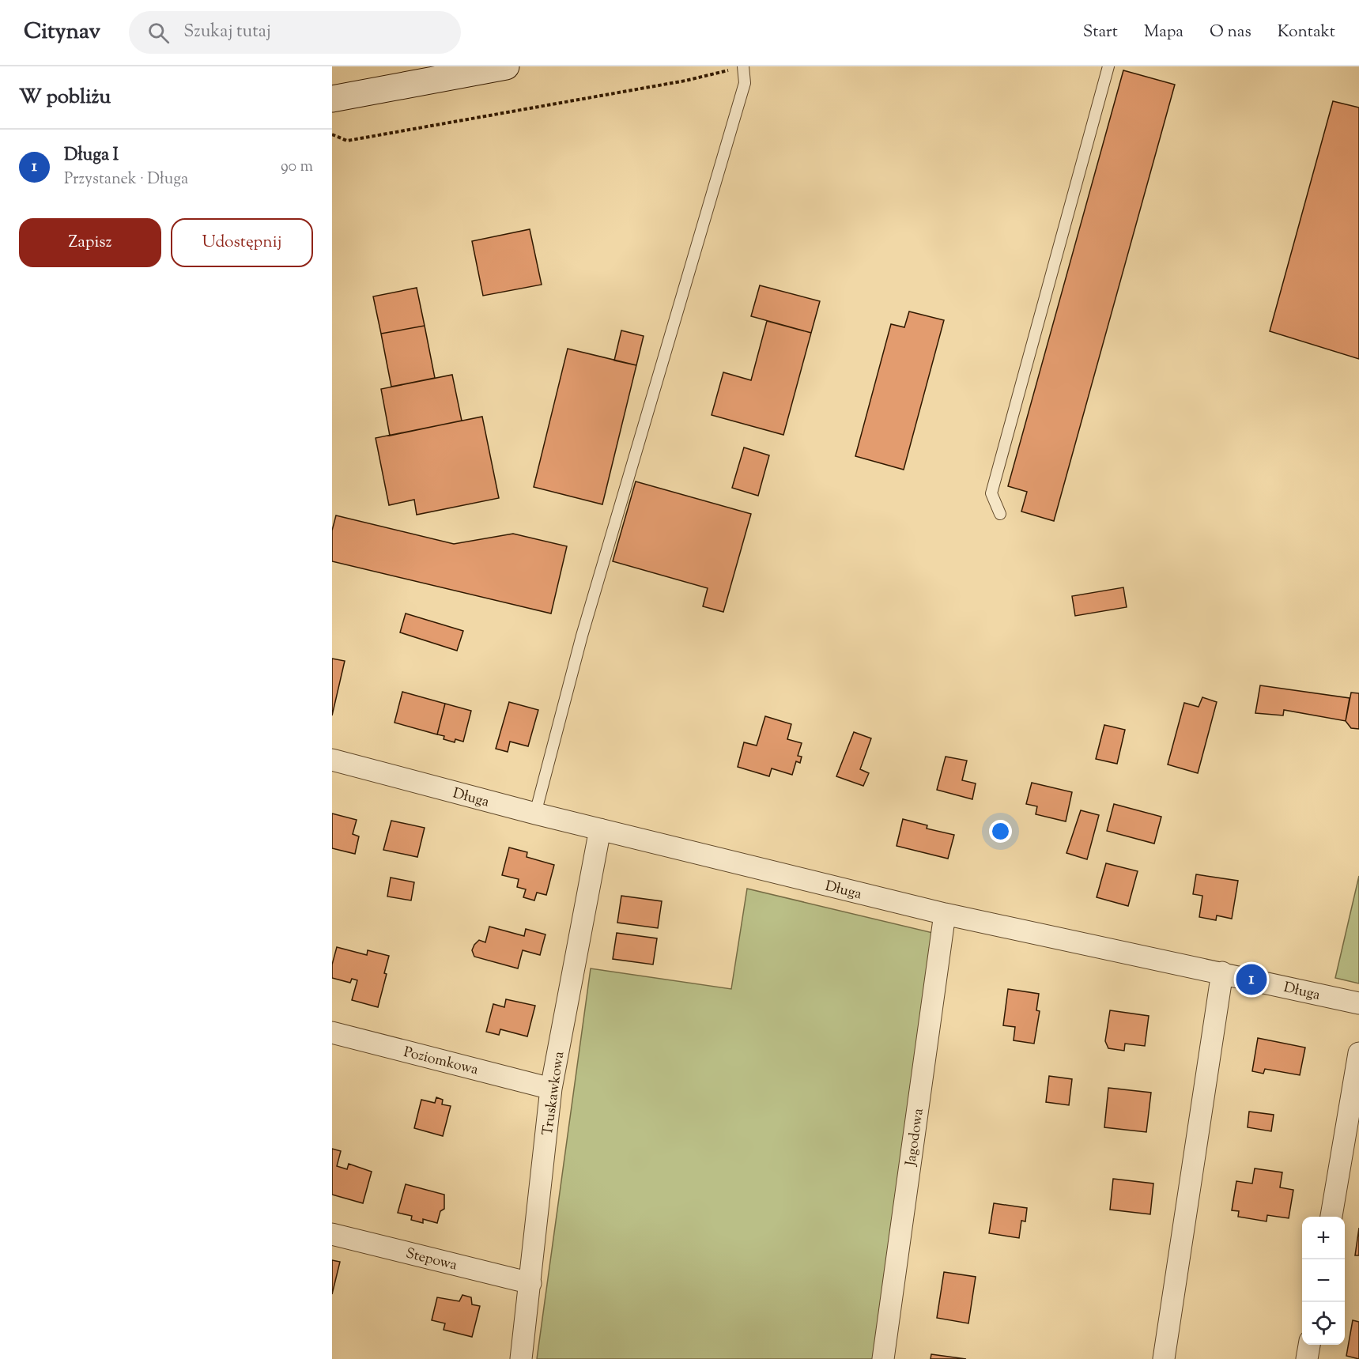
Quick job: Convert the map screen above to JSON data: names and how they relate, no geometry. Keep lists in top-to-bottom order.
{
  "streets": {
    "street": [
      "Długa",
      "Poziomkowa",
      "Truskawkowa",
      "Jagodowa",
      "Stepowa"
    ]
  },
  "crossings": [
    ["Długa", "Truskawkowa"],
    ["Długa", "Jagodowa"],
    ["Poziomkowa", "Truskawkowa"],
    ["Truskawkowa", "Stepowa"]
  ],
  "page": {
    "header": "Citynav",
    "search": "Szukaj tutaj",
    "nav": [
      "Start",
      "Mapa",
      "O nas",
      "Kontakt"
    ],
    "heading": "W pobliżu",
    "list": [
      {
        "mark": "1",
        "name": "Długa I",
        "note": "Przystanek · Długa",
        "value": "90 m"
      }
    ],
    "buttons": ["Zapisz", "Udostępnij"],
    "pins": "1",
    "map_buttons": ["+", "−"]
  }
}
